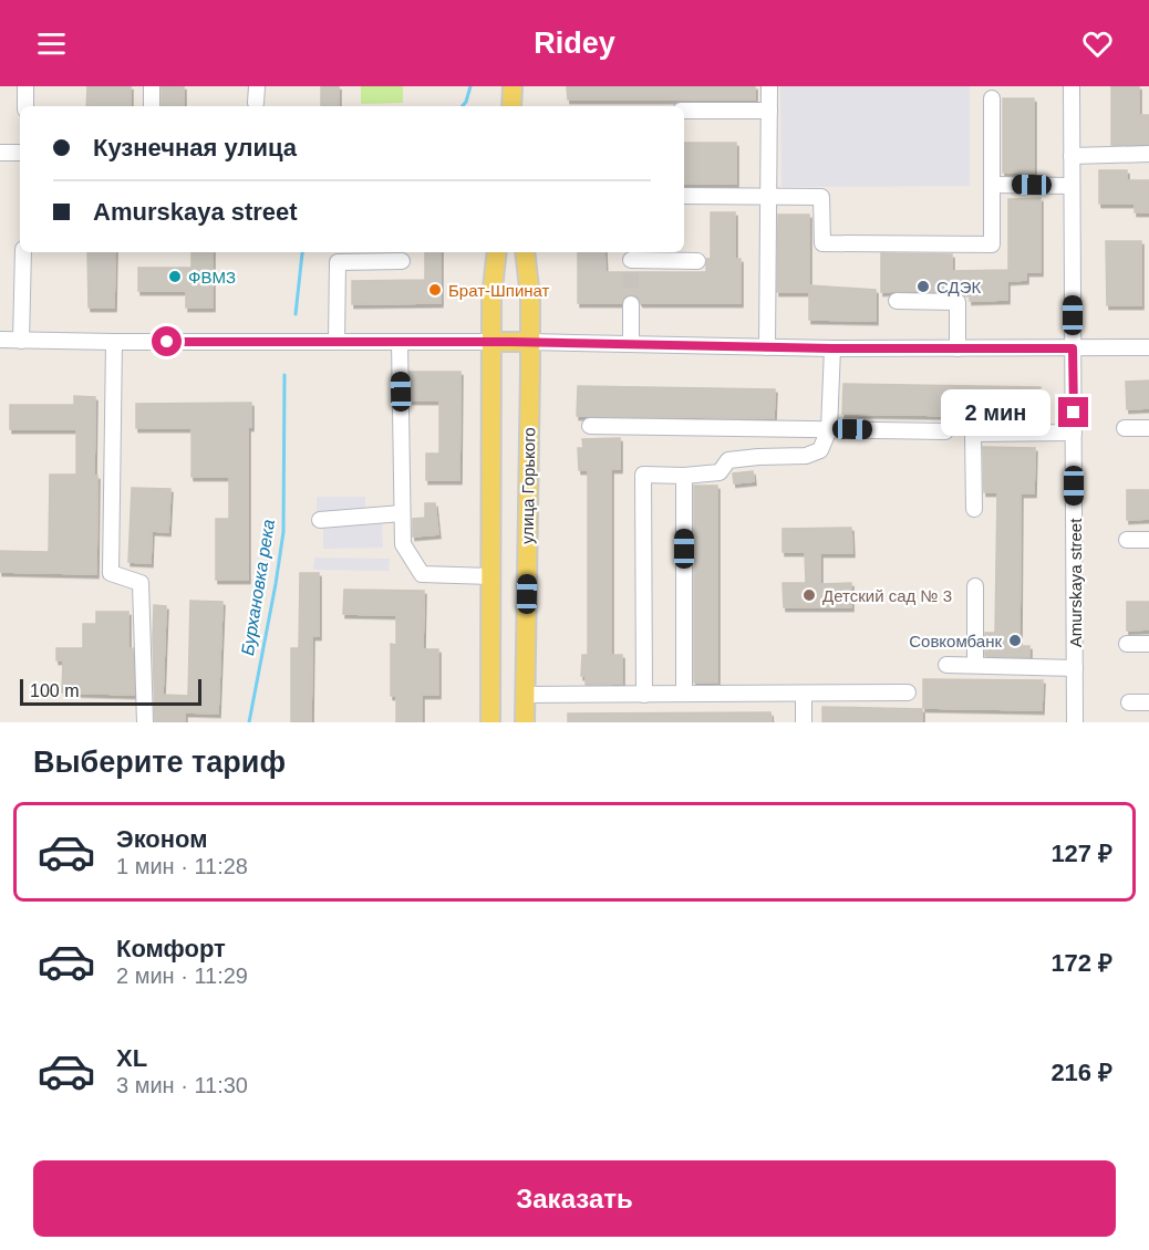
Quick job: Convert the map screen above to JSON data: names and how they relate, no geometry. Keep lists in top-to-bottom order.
{
  "streets": {
    "main road": ["улица Горького"],
    "street": ["Amurskaya street"]
  },
  "water": ["Бурхановка река"],
  "places": [
    "ФВМЗ",
    "СДЭК",
    "Брат-Шпинат",
    "Детский сад № 3",
    "Совкомбанк"
  ],
  "scale_bar": "100 m",
  "page": {
    "header": "Ridey",
    "banner": ["Кузнечная улица", "Amurskaya street"],
    "bubble": "2 мин",
    "scale": "100 m",
    "heading": "Выберите тариф",
    "list": [
      {
        "name": "Эконом",
        "note": "1 мин · 11:28",
        "value": "127 ₽"
      },
      {
        "name": "Комфорт",
        "note": "2 мин · 11:29",
        "value": "172 ₽"
      },
      {
        "name": "XL",
        "note": "3 мин · 11:30",
        "value": "216 ₽"
      }
    ],
    "buttons": "Заказать"
  }
}
